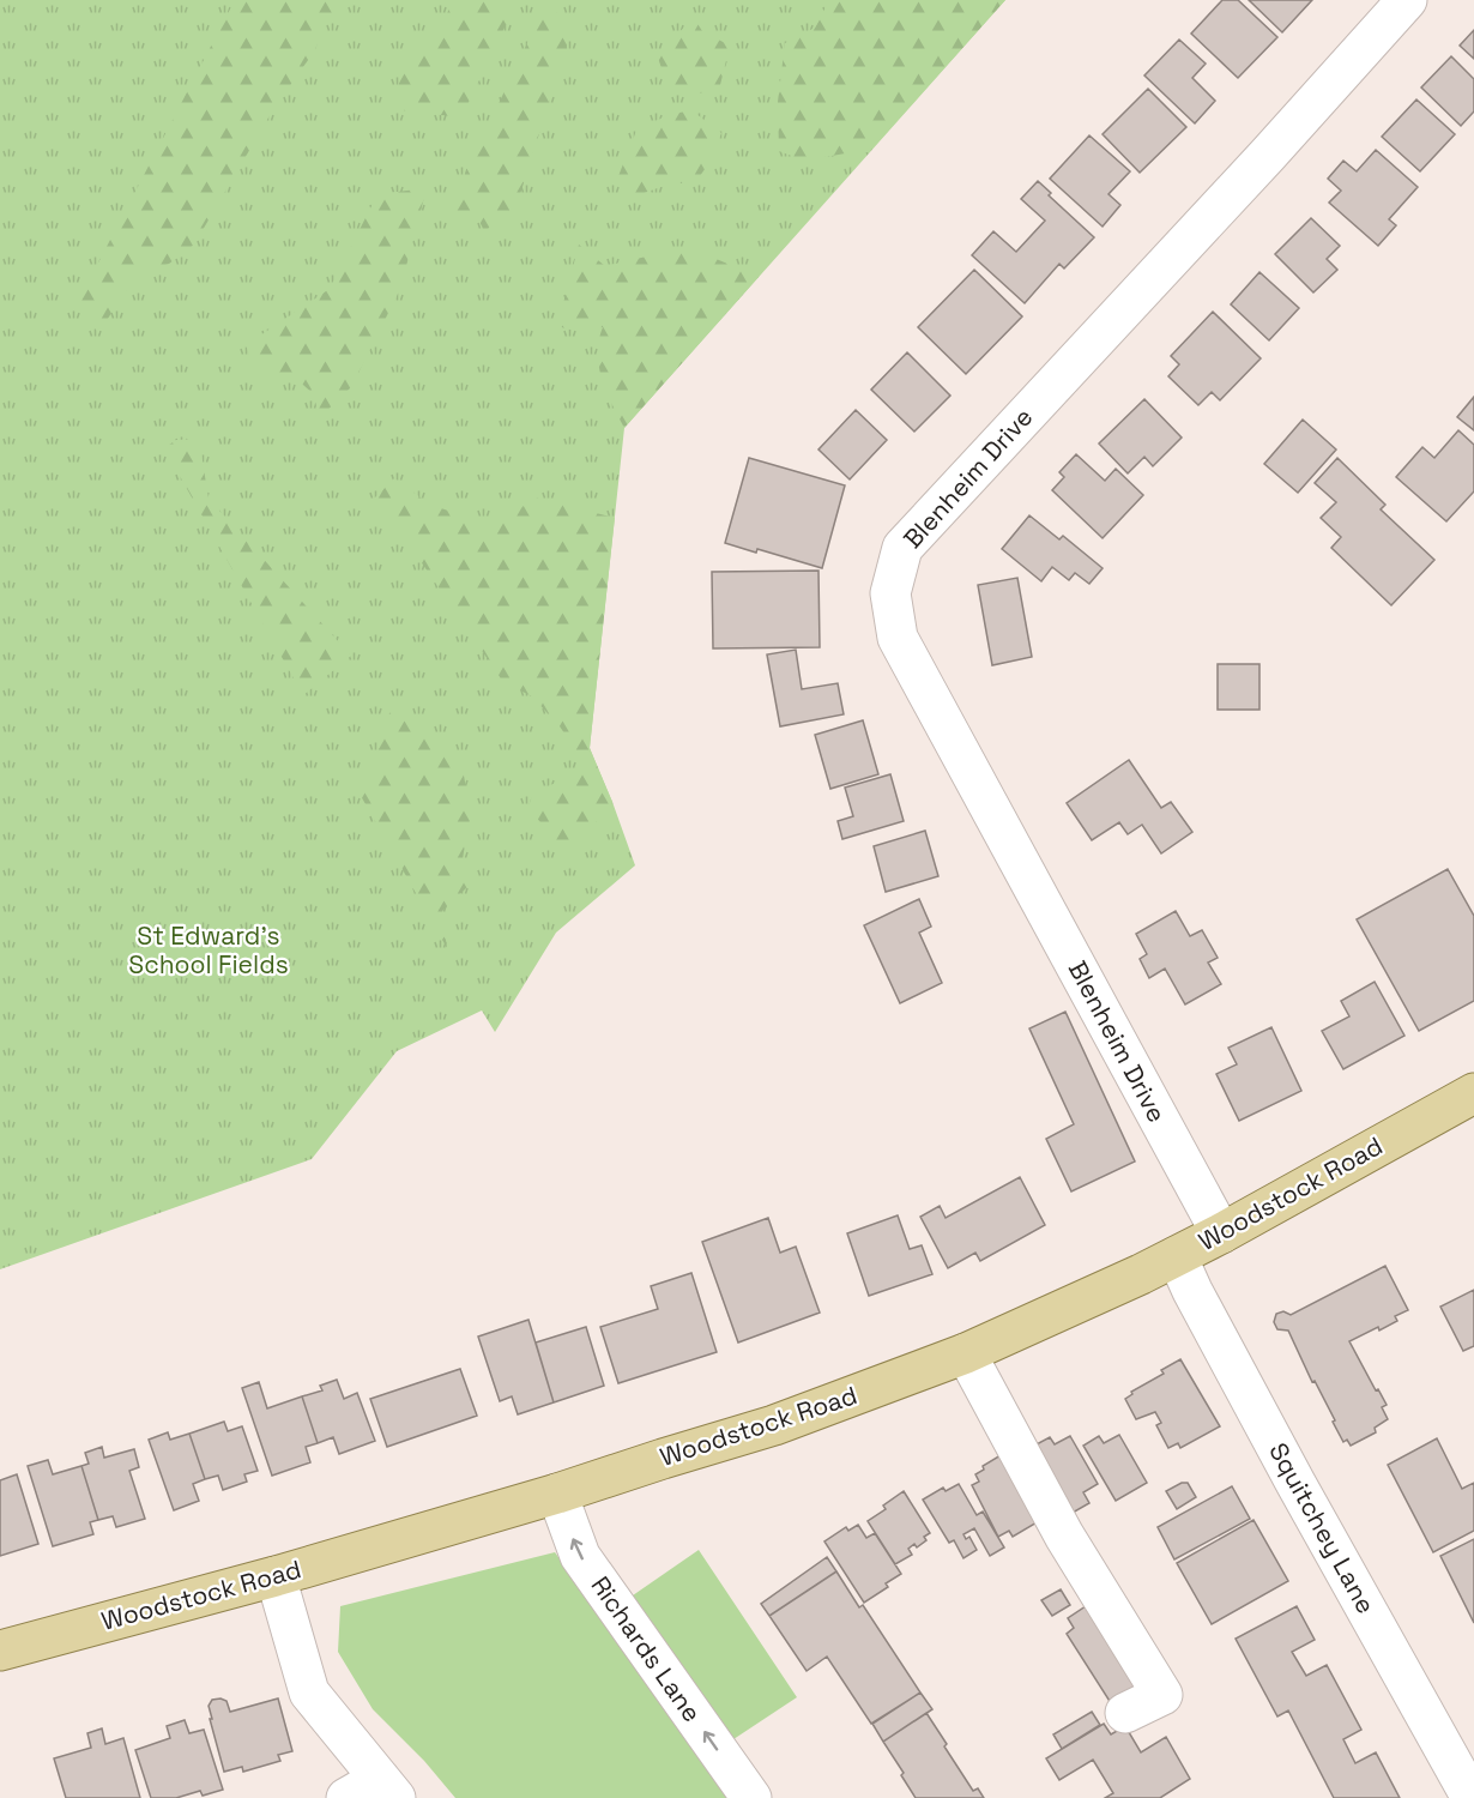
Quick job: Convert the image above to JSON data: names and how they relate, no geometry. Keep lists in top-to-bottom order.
{
  "streets": {
    "main road": ["Woodstock Road"],
    "street": ["Blenheim Drive", "Squitchey Lane", "Richards Lane"]
  },
  "crossings": [
    ["Blenheim Drive", "Woodstock Road"],
    ["Woodstock Road", "Squitchey Lane"],
    ["Woodstock Road", "Richards Lane"]
  ],
  "parks": ["St Edward's School Fields"]
}
